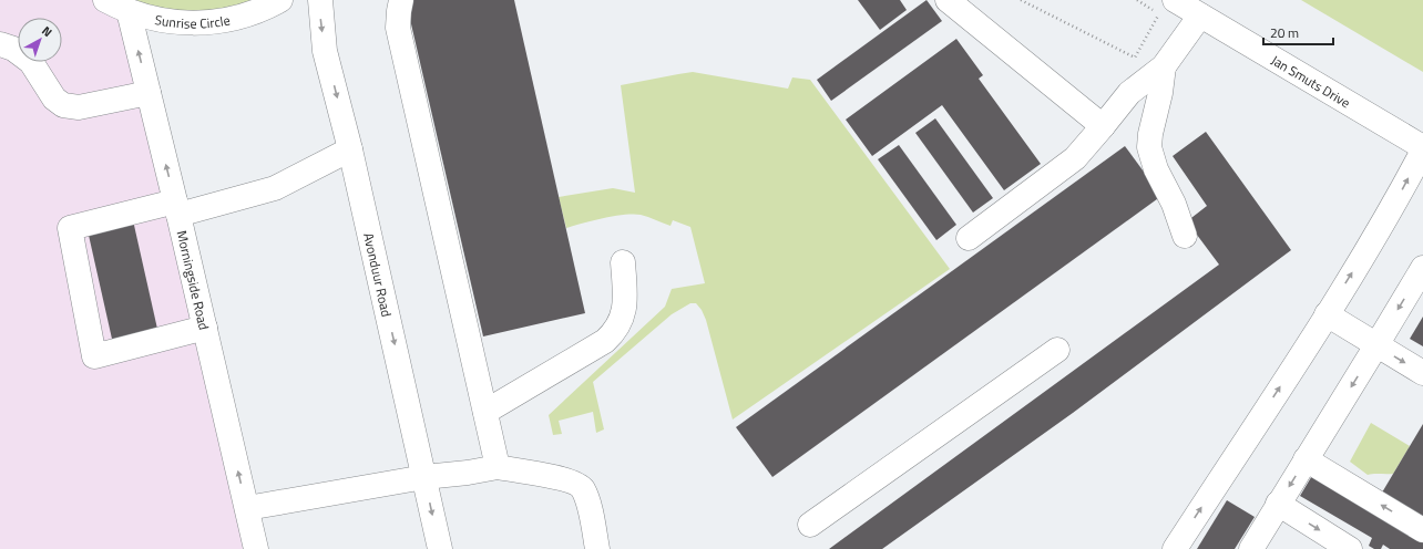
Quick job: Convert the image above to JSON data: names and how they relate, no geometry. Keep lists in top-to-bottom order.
{
  "streets": {
    "street": [
      "Sunrise Circle",
      "Jan Smuts Drive",
      "Avonduur Road",
      "Morningside Road"
    ]
  },
  "crossings": [
    ["Sunrise Circle", "Morningside Road"]
  ],
  "one_way": ["Morningside Road"],
  "scale_bar": "20 m",
  "north": "top right"
}
